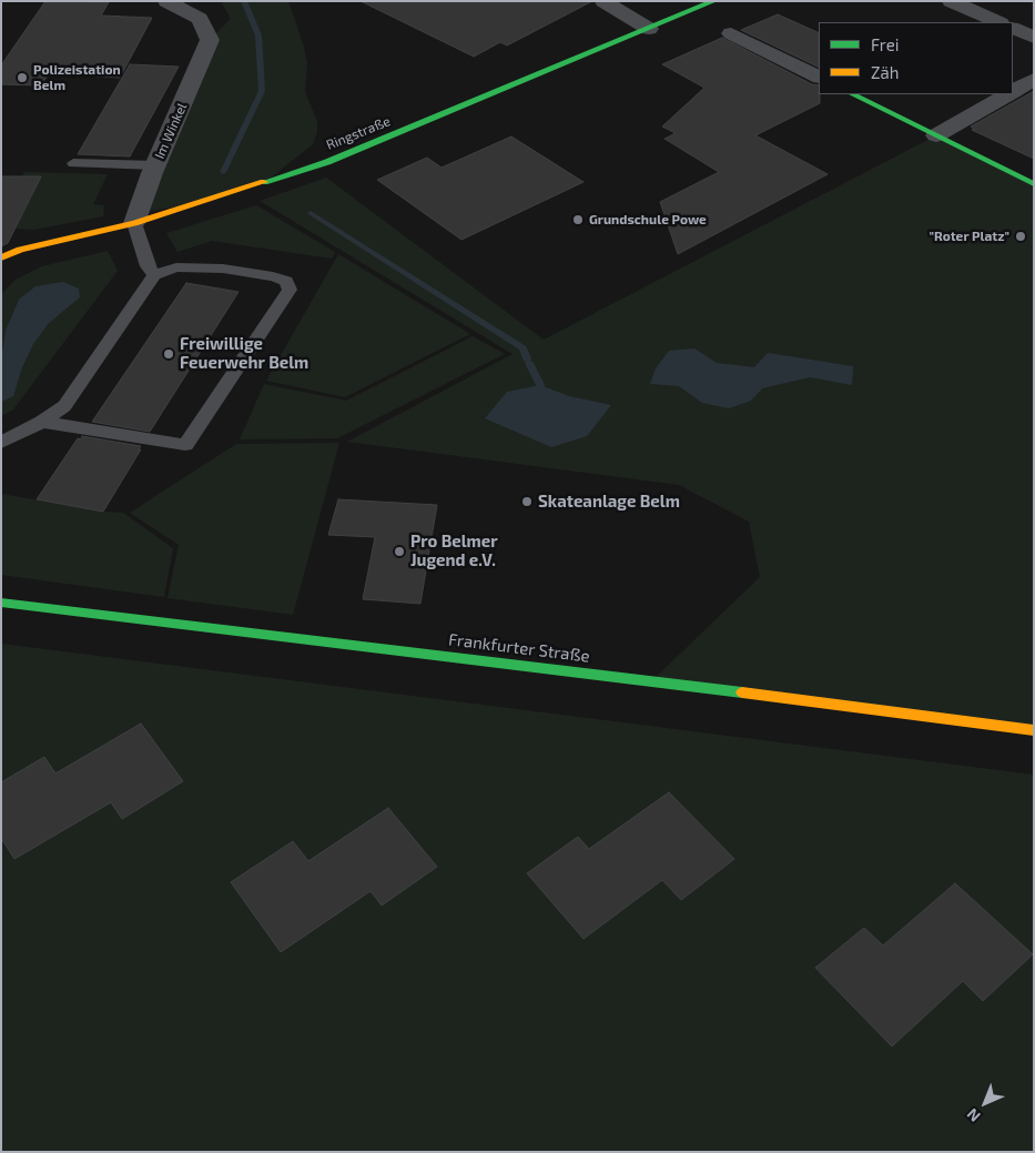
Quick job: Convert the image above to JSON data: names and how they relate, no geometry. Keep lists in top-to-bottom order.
{
  "streets": {
    "street": ["Im Winkel", "Ringstraße", "Frankfurter Straße"]
  },
  "crossings": [
    ["Im Winkel", "Ringstraße"]
  ],
  "places": [
    "Polizeistation Belm",
    "Grundschule Powe",
    "\"Roter Platz\"",
    "Freiwillige Feuerwehr Belm",
    "Skateanlage Belm",
    "Pro Belmer Jugend e.V."
  ],
  "legend": ["Frei", "Zäh"],
  "north": "bottom left"
}
